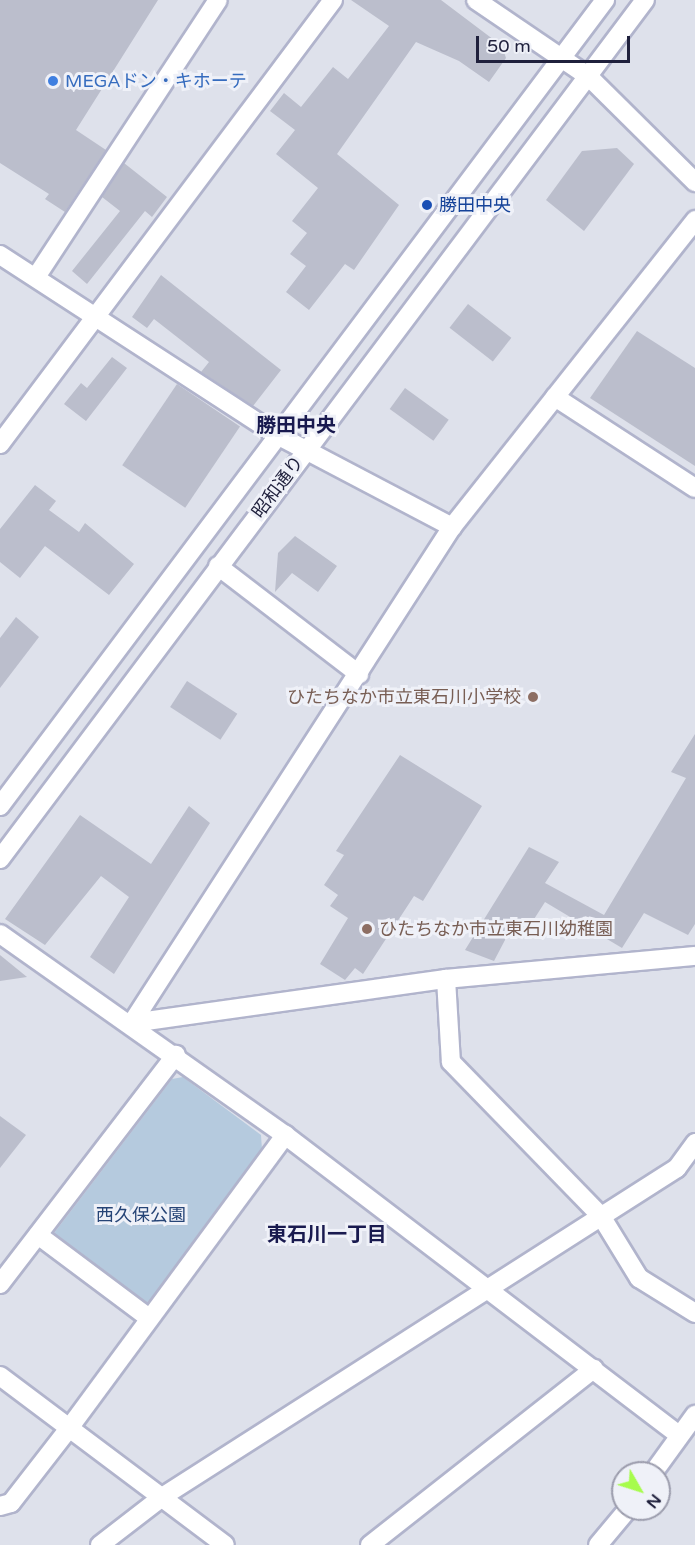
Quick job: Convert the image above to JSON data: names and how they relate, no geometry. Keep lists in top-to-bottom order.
{
  "streets": {
    "street": ["昭和通り"]
  },
  "districts": ["勝田中央", "東石川一丁目"],
  "parks": ["西久保公園"],
  "places": [
    "MEGAドン・キホーテ",
    "勝田中央",
    "ひたちなか市立東石川小学校",
    "ひたちなか市立東石川幼稚園"
  ],
  "scale_bar": "50 m",
  "north": "bottom right"
}
